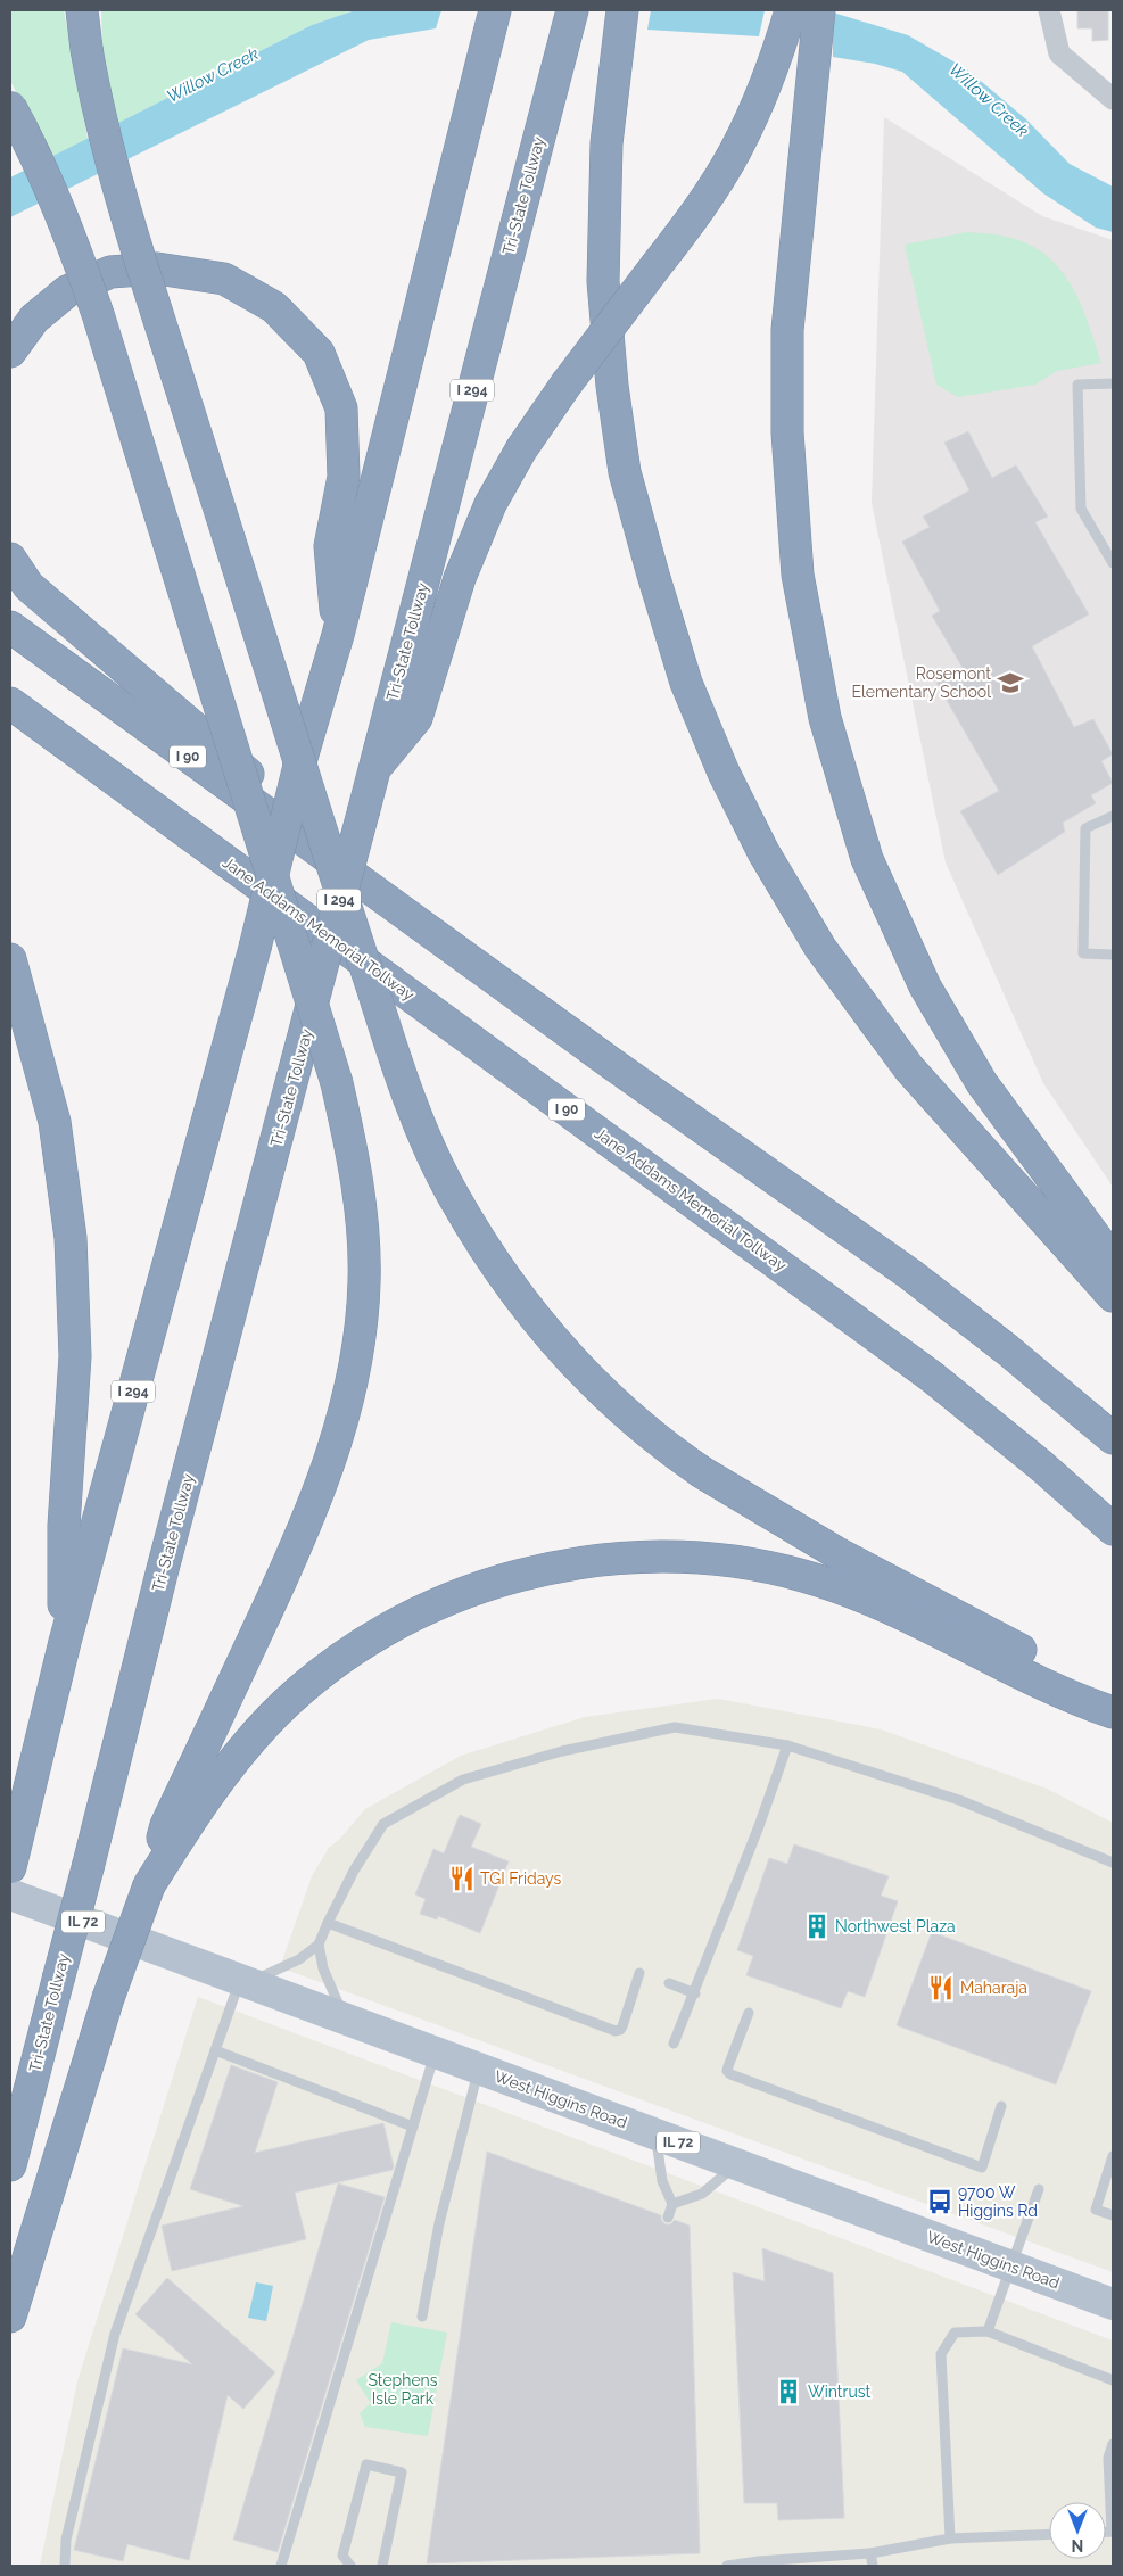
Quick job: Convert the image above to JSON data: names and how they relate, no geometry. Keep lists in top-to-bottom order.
{
  "streets": {
    "highway": [
      "Tri-State Tollway",
      "I 294",
      "I 90",
      "Jane Addams Memorial Tollway"
    ],
    "main road": ["IL 72", "West Higgins Road"]
  },
  "water": ["Willow Creek"],
  "parks": ["Stephens Isle Park"],
  "places": {
    "school or university": ["Rosemont Elementary School"],
    "restaurant": ["TGI Fridays", "Maharaja"],
    "building": ["Northwest Plaza", "Wintrust"],
    "bus stop": ["9700 W Higgins Rd"]
  },
  "north": "bottom"
}
